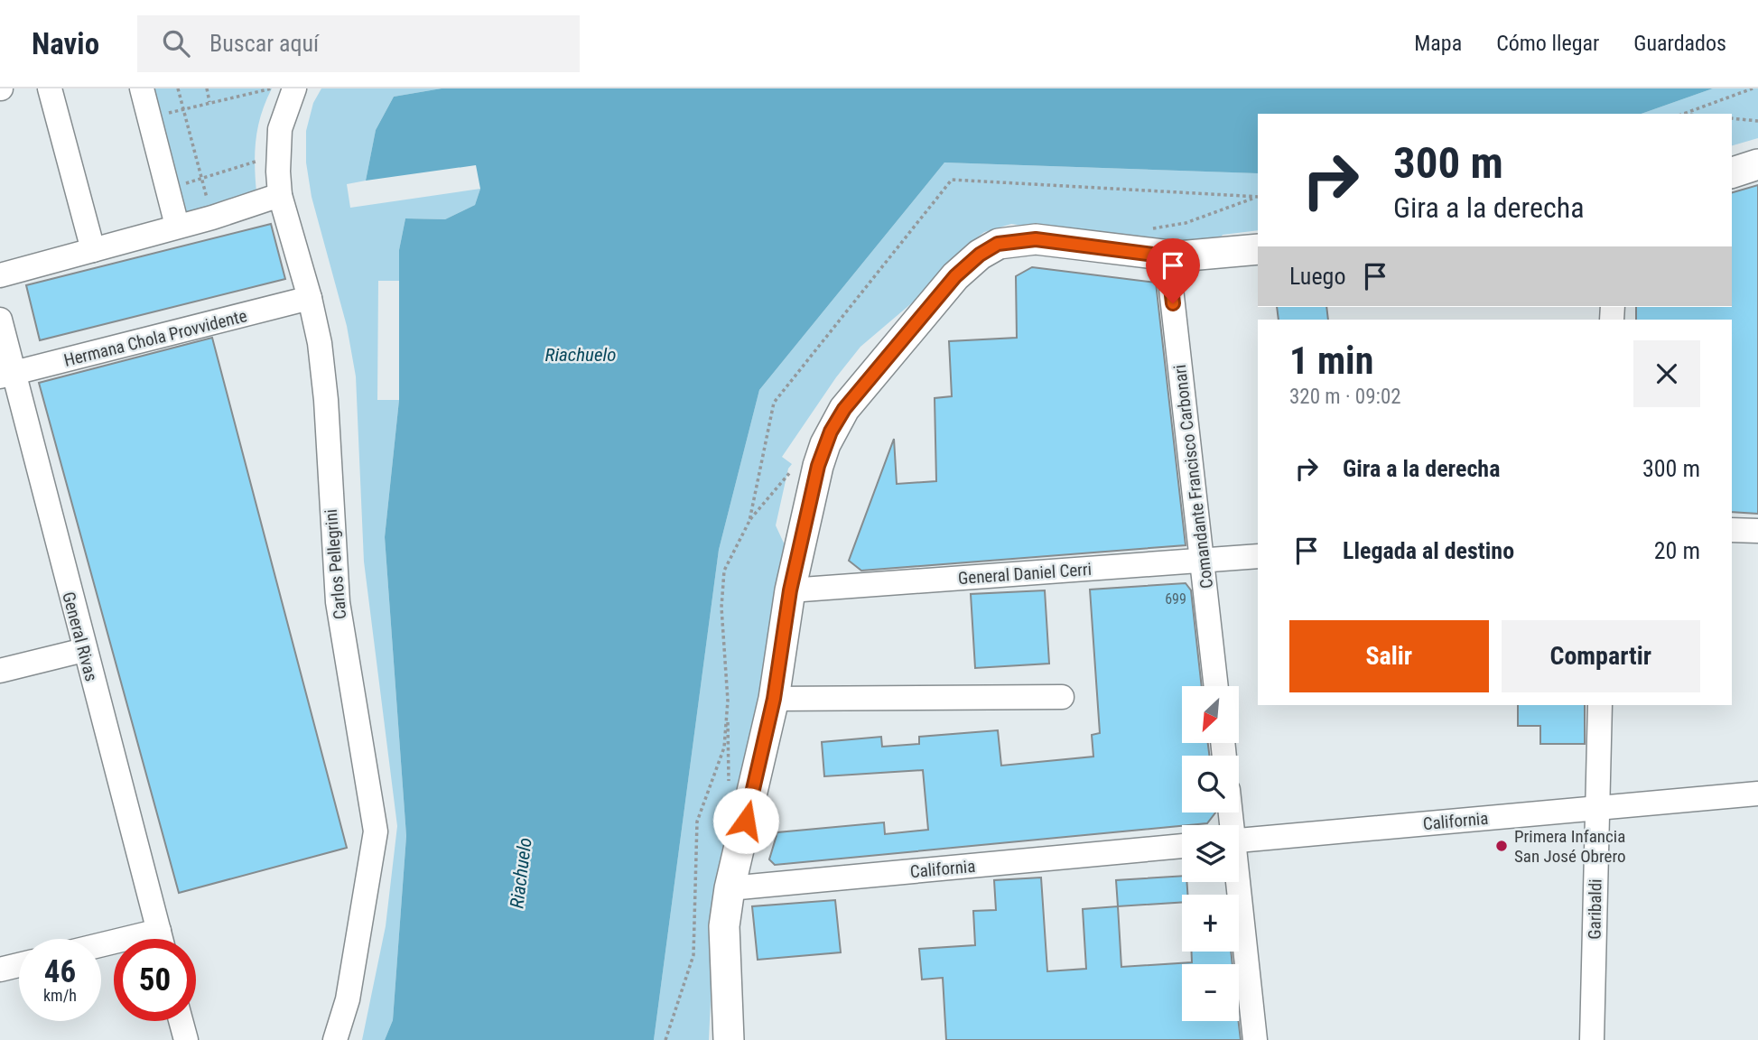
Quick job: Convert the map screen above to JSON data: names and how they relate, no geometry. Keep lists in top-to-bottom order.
{
  "streets": {
    "street": [
      "Hermana Chola Provvidente",
      "Comandante Francisco Carbonari",
      "Carlos Pellegrini",
      "General Daniel Cerri",
      "General Rivas",
      "California",
      "Garibaldi"
    ]
  },
  "crossings": [
    ["Hermana Chola Provvidente", "Carlos Pellegrini"],
    ["Hermana Chola Provvidente", "General Rivas"],
    ["Comandante Francisco Carbonari", "General Daniel Cerri"],
    ["California", "Garibaldi"]
  ],
  "water": ["Riachuelo"],
  "places": ["Primera Infancia San José Obrero"],
  "house_numbers": ["699"],
  "north": "bottom left",
  "page": {
    "header": "Navio",
    "search": "Buscar aquí",
    "nav": ["Mapa", "Cómo llegar", "Guardados"],
    "turn": ["300 m", "Gira a la derecha"],
    "then": "Luego",
    "heading": ["1 min", "320 m · 09:02"],
    "list": [
      {
        "name": "Gira a la derecha",
        "value": "300 m"
      },
      {
        "name": "Llegada al destino",
        "value": "20 m"
      }
    ],
    "buttons": ["Salir", "Compartir"],
    "map_buttons": ["+", "−"],
    "speed": "46 km/h",
    "limit": "50"
  }
}
